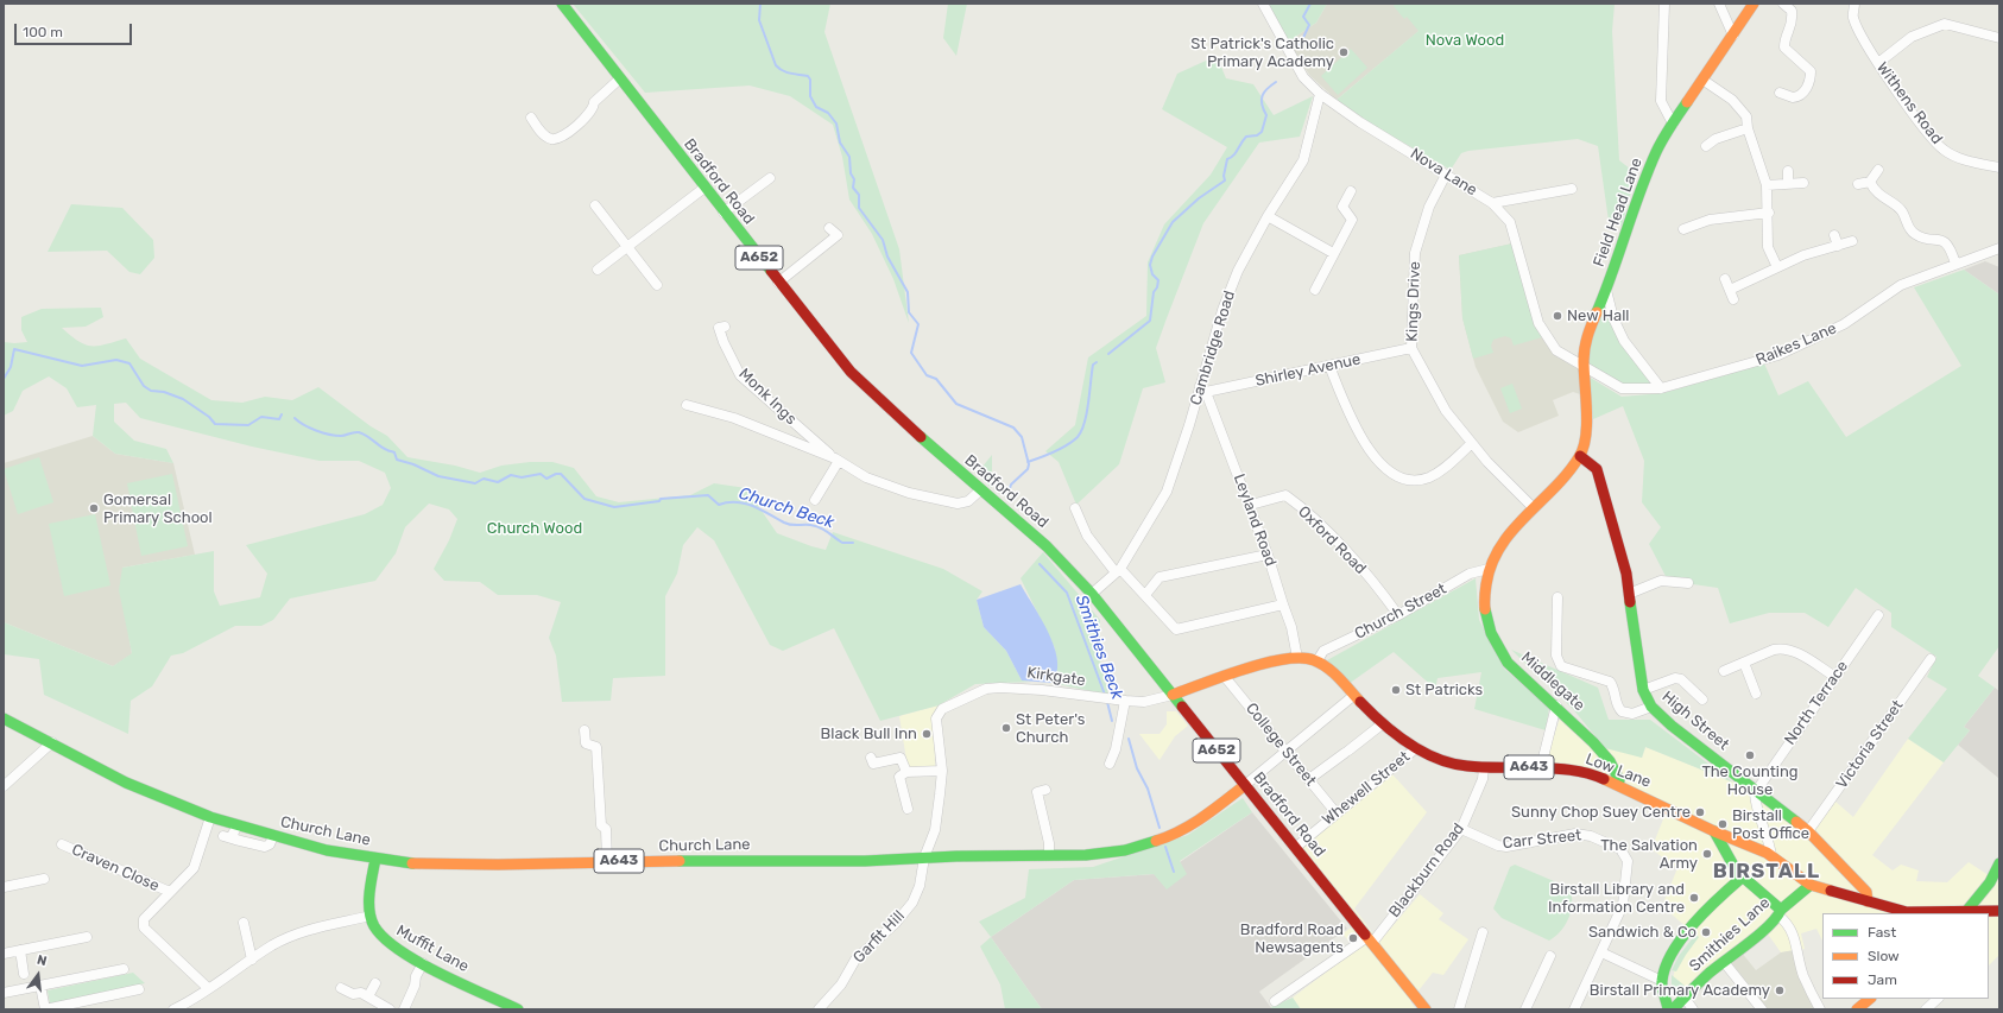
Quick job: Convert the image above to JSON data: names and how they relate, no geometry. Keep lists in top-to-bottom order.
{
  "streets": {
    "main road": [
      "Bradford Road",
      "Field Head Lane",
      "A652",
      "Kirkgate",
      "Middlegate",
      "High Street",
      "A643",
      "Low Lane",
      "Church Lane",
      "Smithies Lane",
      "Muffit Lane"
    ],
    "street": [
      "Withens Road",
      "Nova Lane",
      "Kings Drive",
      "Raikes Lane",
      "Cambridge Road",
      "Shirley Avenue",
      "Monk Ings",
      "Leyland Road",
      "Oxford Road",
      "Church Street",
      "North Terrace",
      "College Street",
      "Victoria Street",
      "Whewell Street",
      "Carr Street",
      "Craven Close",
      "Blackburn Road",
      "Garfit Hill"
    ]
  },
  "crossings": [
    ["Nova Lane", "Field Head Lane"],
    ["Nova Lane", "Kings Drive"],
    ["Nova Lane", "Raikes Lane"],
    ["Nova Lane", "Cambridge Road"],
    ["Bradford Road", "Cambridge Road"],
    ["Bradford Road", "Monk Ings"],
    ["Bradford Road", "Kirkgate"],
    ["Bradford Road", "Whewell Street"],
    ["Bradford Road", "Church Lane"],
    ["Bradford Road", "Blackburn Road"],
    ["Field Head Lane", "Raikes Lane"],
    ["Field Head Lane", "Middlegate"],
    ["Field Head Lane", "High Street"],
    ["Kings Drive", "Shirley Avenue"],
    ["Kings Drive", "Middlegate"],
    ["Cambridge Road", "Shirley Avenue"],
    ["Cambridge Road", "Leyland Road"],
    ["Shirley Avenue", "Leyland Road"],
    ["Leyland Road", "Oxford Road"],
    ["Leyland Road", "Kirkgate"],
    ["Oxford Road", "Church Street"],
    ["Church Street", "Kirkgate"],
    ["Church Street", "Middlegate"],
    ["Church Street", "Low Lane"],
    ["Kirkgate", "College Street"],
    ["Kirkgate", "Low Lane"],
    ["Kirkgate", "Church Lane"],
    ["Kirkgate", "Garfit Hill"],
    ["Middlegate", "High Street"],
    ["Middlegate", "Low Lane"],
    ["North Terrace", "High Street"],
    ["High Street", "Victoria Street"],
    ["High Street", "A643"],
    ["College Street", "Whewell Street"],
    ["A643", "Low Lane"],
    ["A643", "Smithies Lane"],
    ["Low Lane", "Whewell Street"],
    ["Low Lane", "Blackburn Road"],
    ["Low Lane", "Smithies Lane"],
    ["Church Lane", "Garfit Hill"],
    ["Carr Street", "Blackburn Road"]
  ],
  "districts": ["BIRSTALL"],
  "water": ["Church Beck", "Smithies Beck"],
  "parks": ["Nova Wood", "Church Wood"],
  "places": [
    "St Patrick's Catholic Primary Academy",
    "New Hall",
    "Gomersal Primary School",
    "St Patricks",
    "St Peter's Church",
    "Black Bull Inn",
    "The Counting House",
    "Sunny Chop Suey Centre",
    "Birstall Post Office",
    "The Salvation Army",
    "Birstall Library and Information Centre",
    "Sandwich & Co",
    "Bradford Road Newsagents",
    "Birstall Primary Academy"
  ],
  "legend": ["Fast", "Slow", "Jam"],
  "scale_bar": "100 m",
  "north": "top"
}
